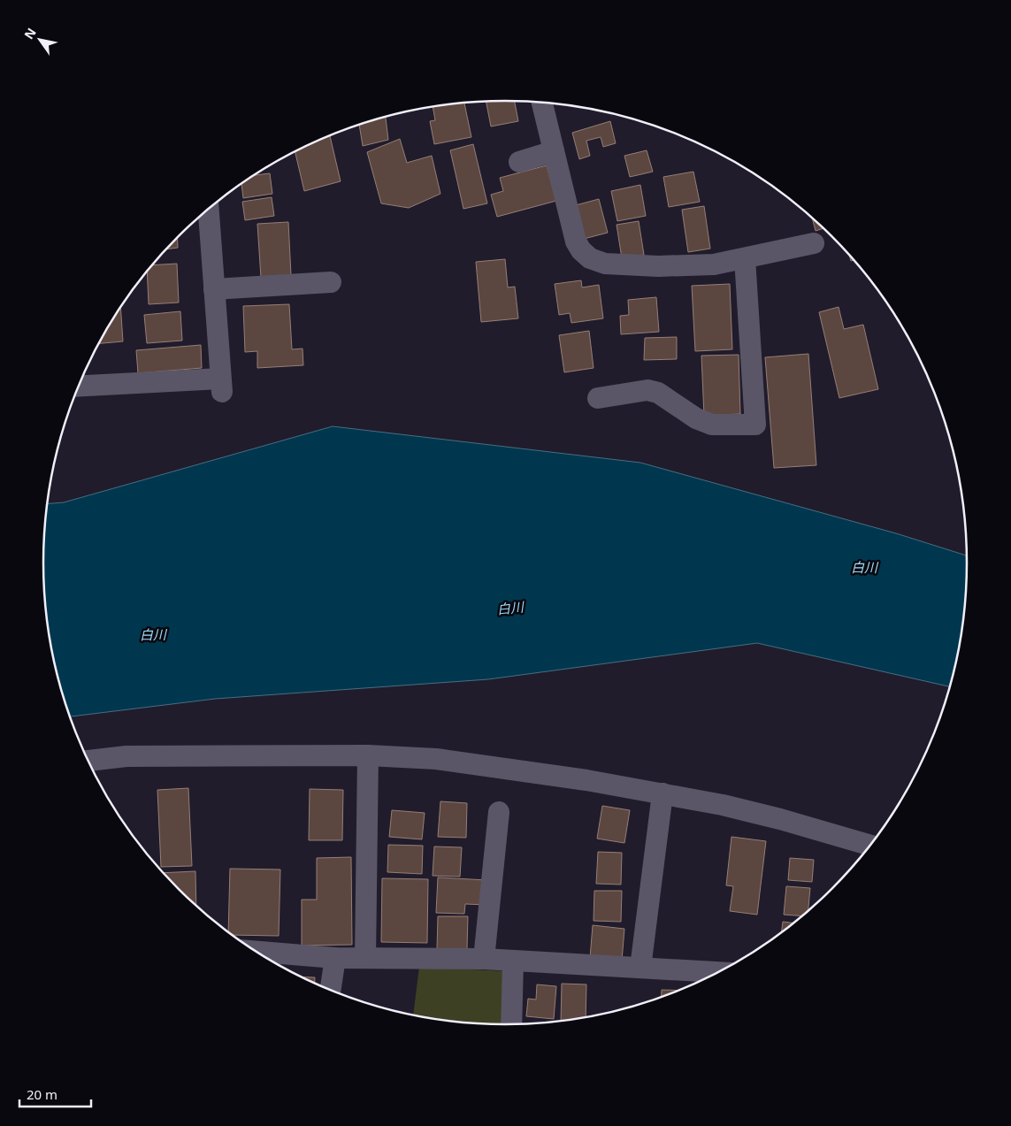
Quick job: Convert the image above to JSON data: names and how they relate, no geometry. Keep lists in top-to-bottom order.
{
  "water": ["白川"],
  "scale_bar": "20 m",
  "north": "top left"
}
